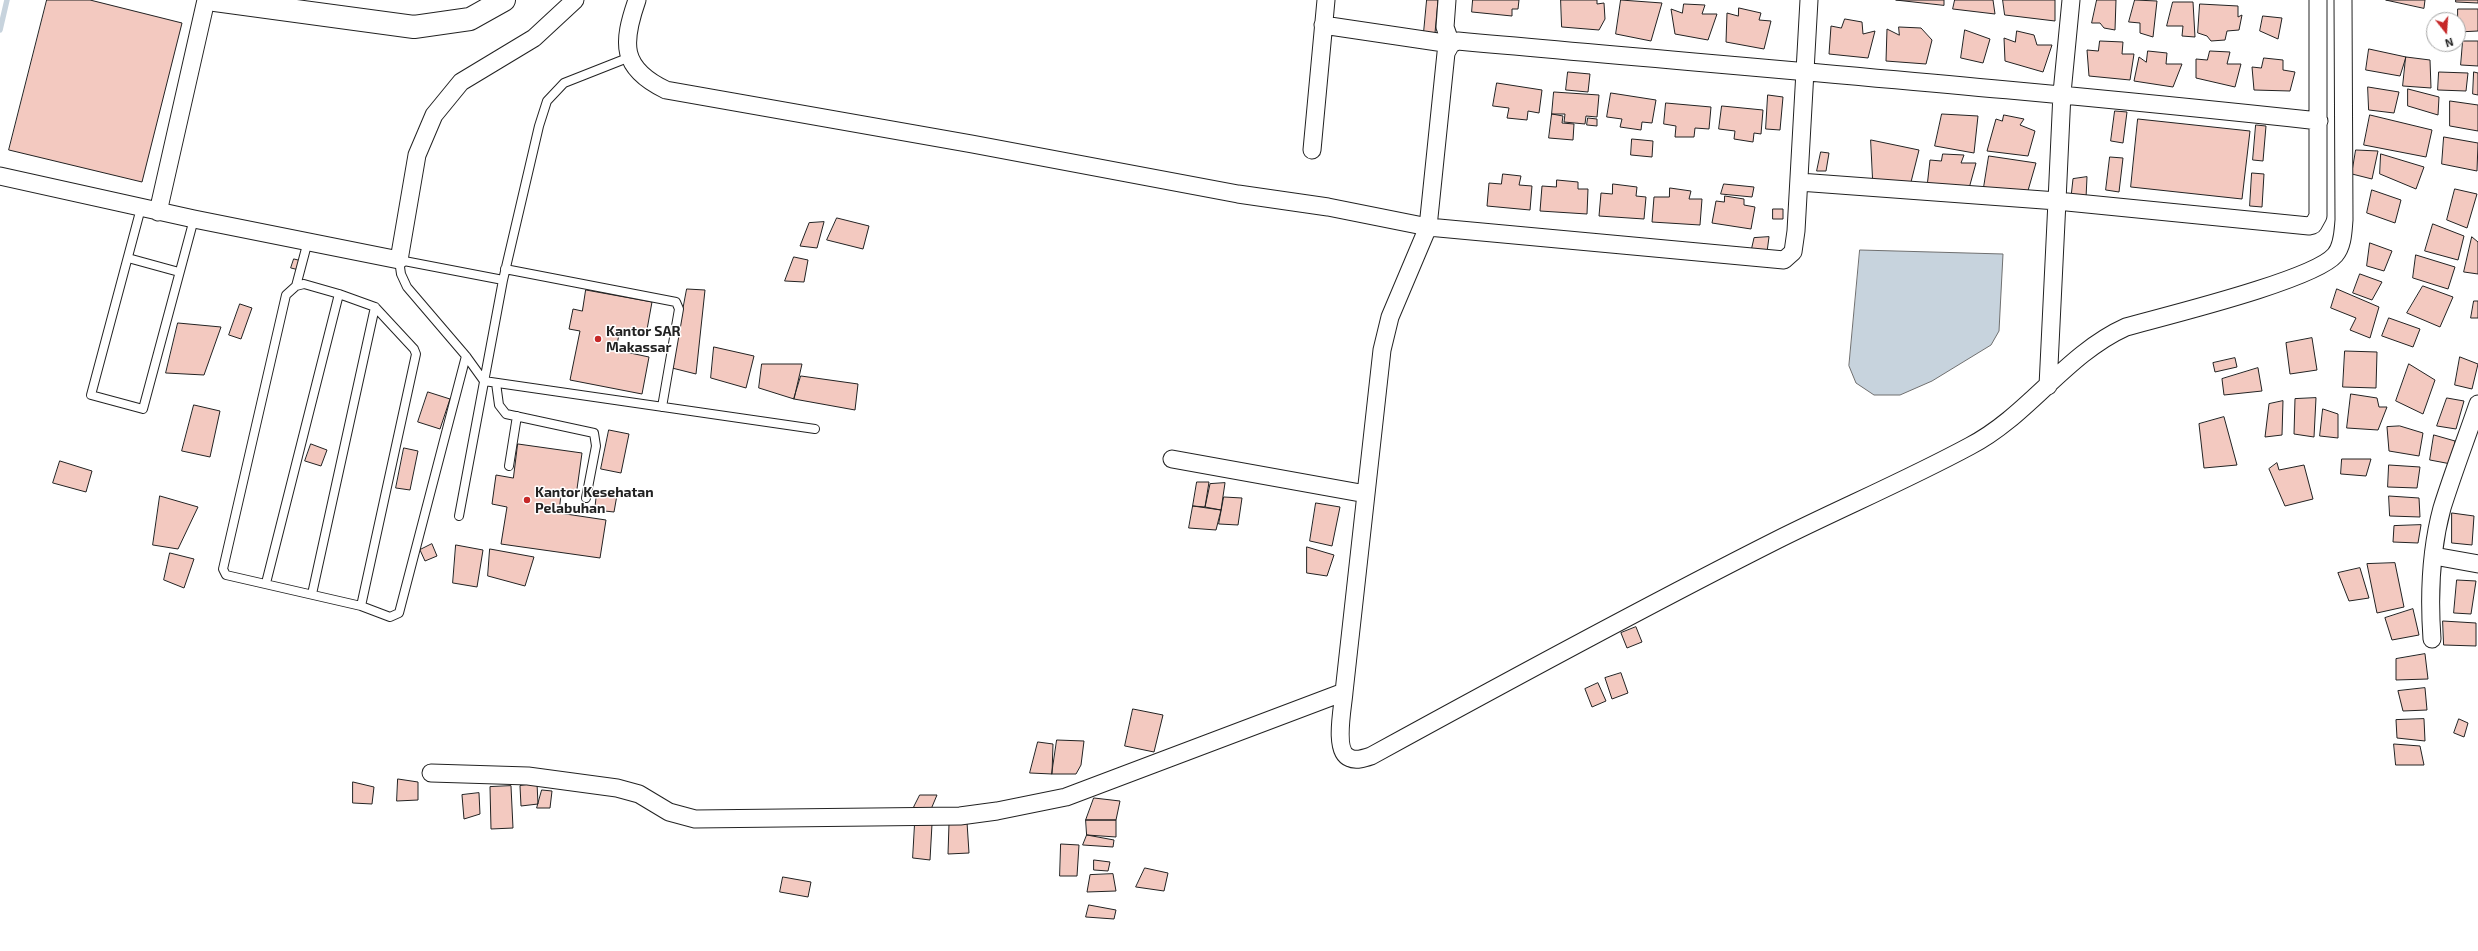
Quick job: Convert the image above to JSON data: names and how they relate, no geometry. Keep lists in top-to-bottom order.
{
  "places": ["Kantor SAR Makassar", "Kantor Kesehatan Pelabuhan"],
  "north": "bottom"
}
